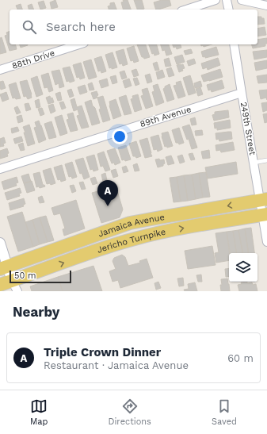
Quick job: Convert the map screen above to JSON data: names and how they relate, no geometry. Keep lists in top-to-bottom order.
{
  "streets": {
    "main road": ["Jamaica Avenue", "Jericho Turnpike"],
    "street": ["88th Drive", "89th Avenue", "249th Street"]
  },
  "crossings": [
    ["89th Avenue", "249th Street"],
    ["249th Street", "Jamaica Avenue"],
    ["249th Street", "Jericho Turnpike"]
  ],
  "one_way": ["Jamaica Avenue", "Jericho Turnpike"],
  "scale_bar": "50 m",
  "page": {
    "search": "Search here",
    "pins": "A",
    "scale": "50 m",
    "heading": "Nearby",
    "list": [
      {
        "mark": "A",
        "name": "Triple Crown Dinner",
        "note": "Restaurant · Jamaica Avenue",
        "value": "60 m"
      }
    ],
    "nav": ["Map", "Directions", "Saved"]
  }
}
